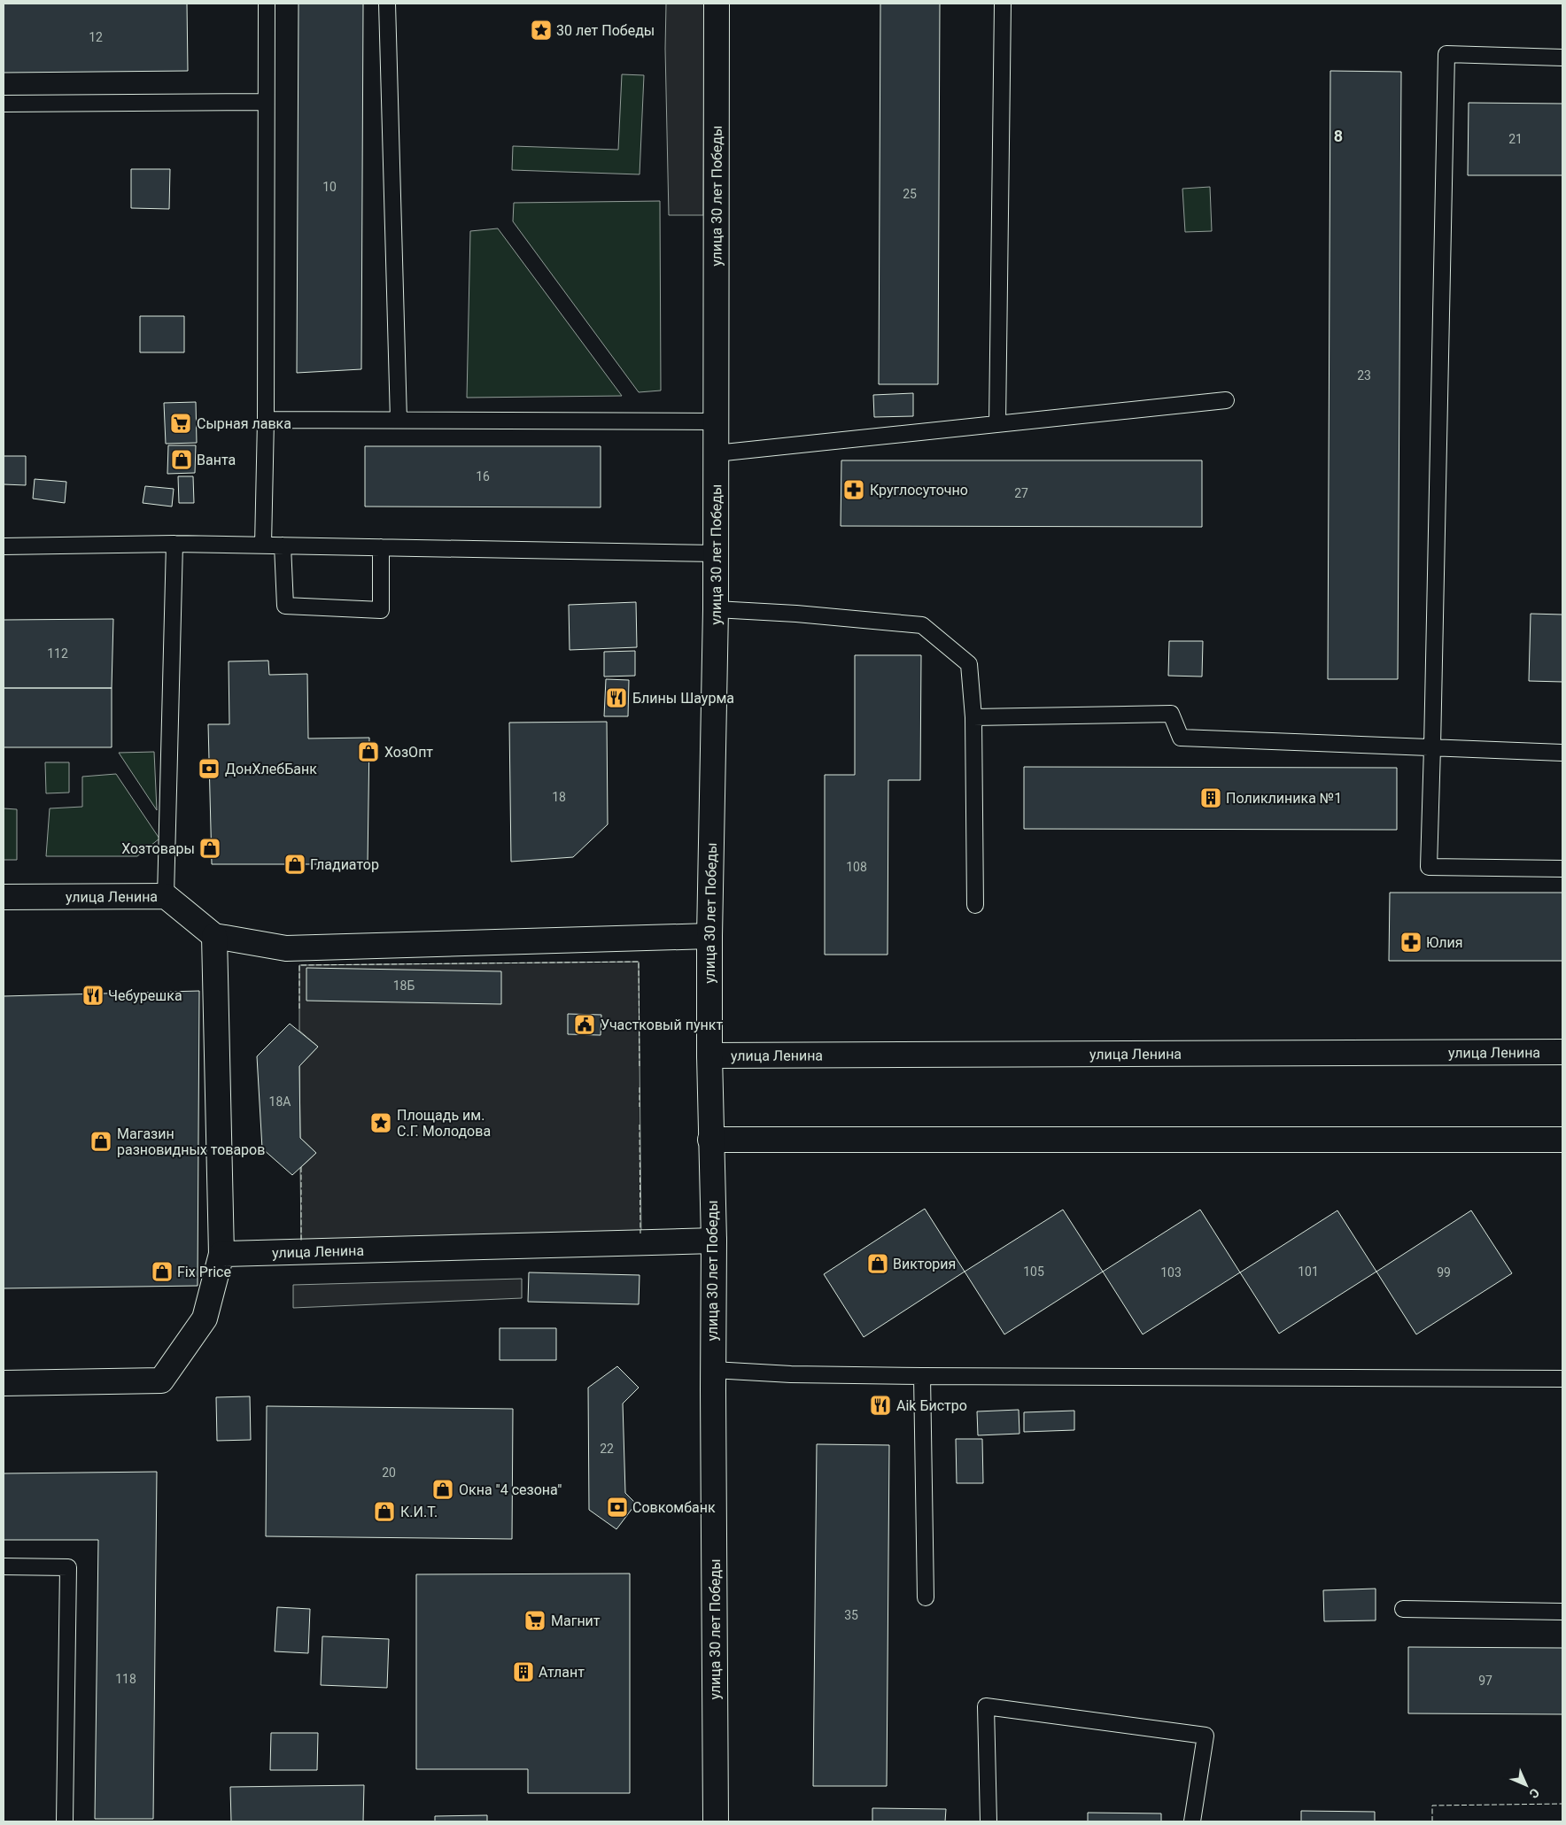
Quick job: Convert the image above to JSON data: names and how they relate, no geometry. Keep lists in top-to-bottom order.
{
  "streets": {
    "street": ["улица 30 лет Победы", "улица Ленина"]
  },
  "crossings": [
    ["улица 30 лет Победы", "улица Ленина"]
  ],
  "districts": ["8"],
  "places": {
    "place": ["30 лет Победы", "Площадь им. С.Г. Молодова"],
    "supermarket": ["Сырная лавка", "Магнит"],
    "shop": [
      "Ванта",
      "ХозОпт",
      "Хозтовары",
      "Гладиатор",
      "Магазин разновидных товаров",
      "Виктория",
      "Fix Price",
      "Окна \"4 сезона\"",
      "К.И.Т."
    ],
    "pharmacy": ["Круглосуточно", "Юлия"],
    "restaurant": ["Блины Шаурма", "Чебурешка", "Aik Бистро"],
    "bank": ["ДонХлебБанк", "Совкомбанк"],
    "building": ["Поликлиника №1", "Атлант"],
    "public building": ["Участковый пункт"]
  },
  "house_numbers": [
    "12",
    "21",
    "10",
    "25",
    "23",
    "16",
    "27",
    "112",
    "18",
    "108",
    "18Б",
    "18А",
    "105",
    "101",
    "103",
    "99",
    "22",
    "20",
    "35",
    "118",
    "97"
  ],
  "north": "bottom right"
}
